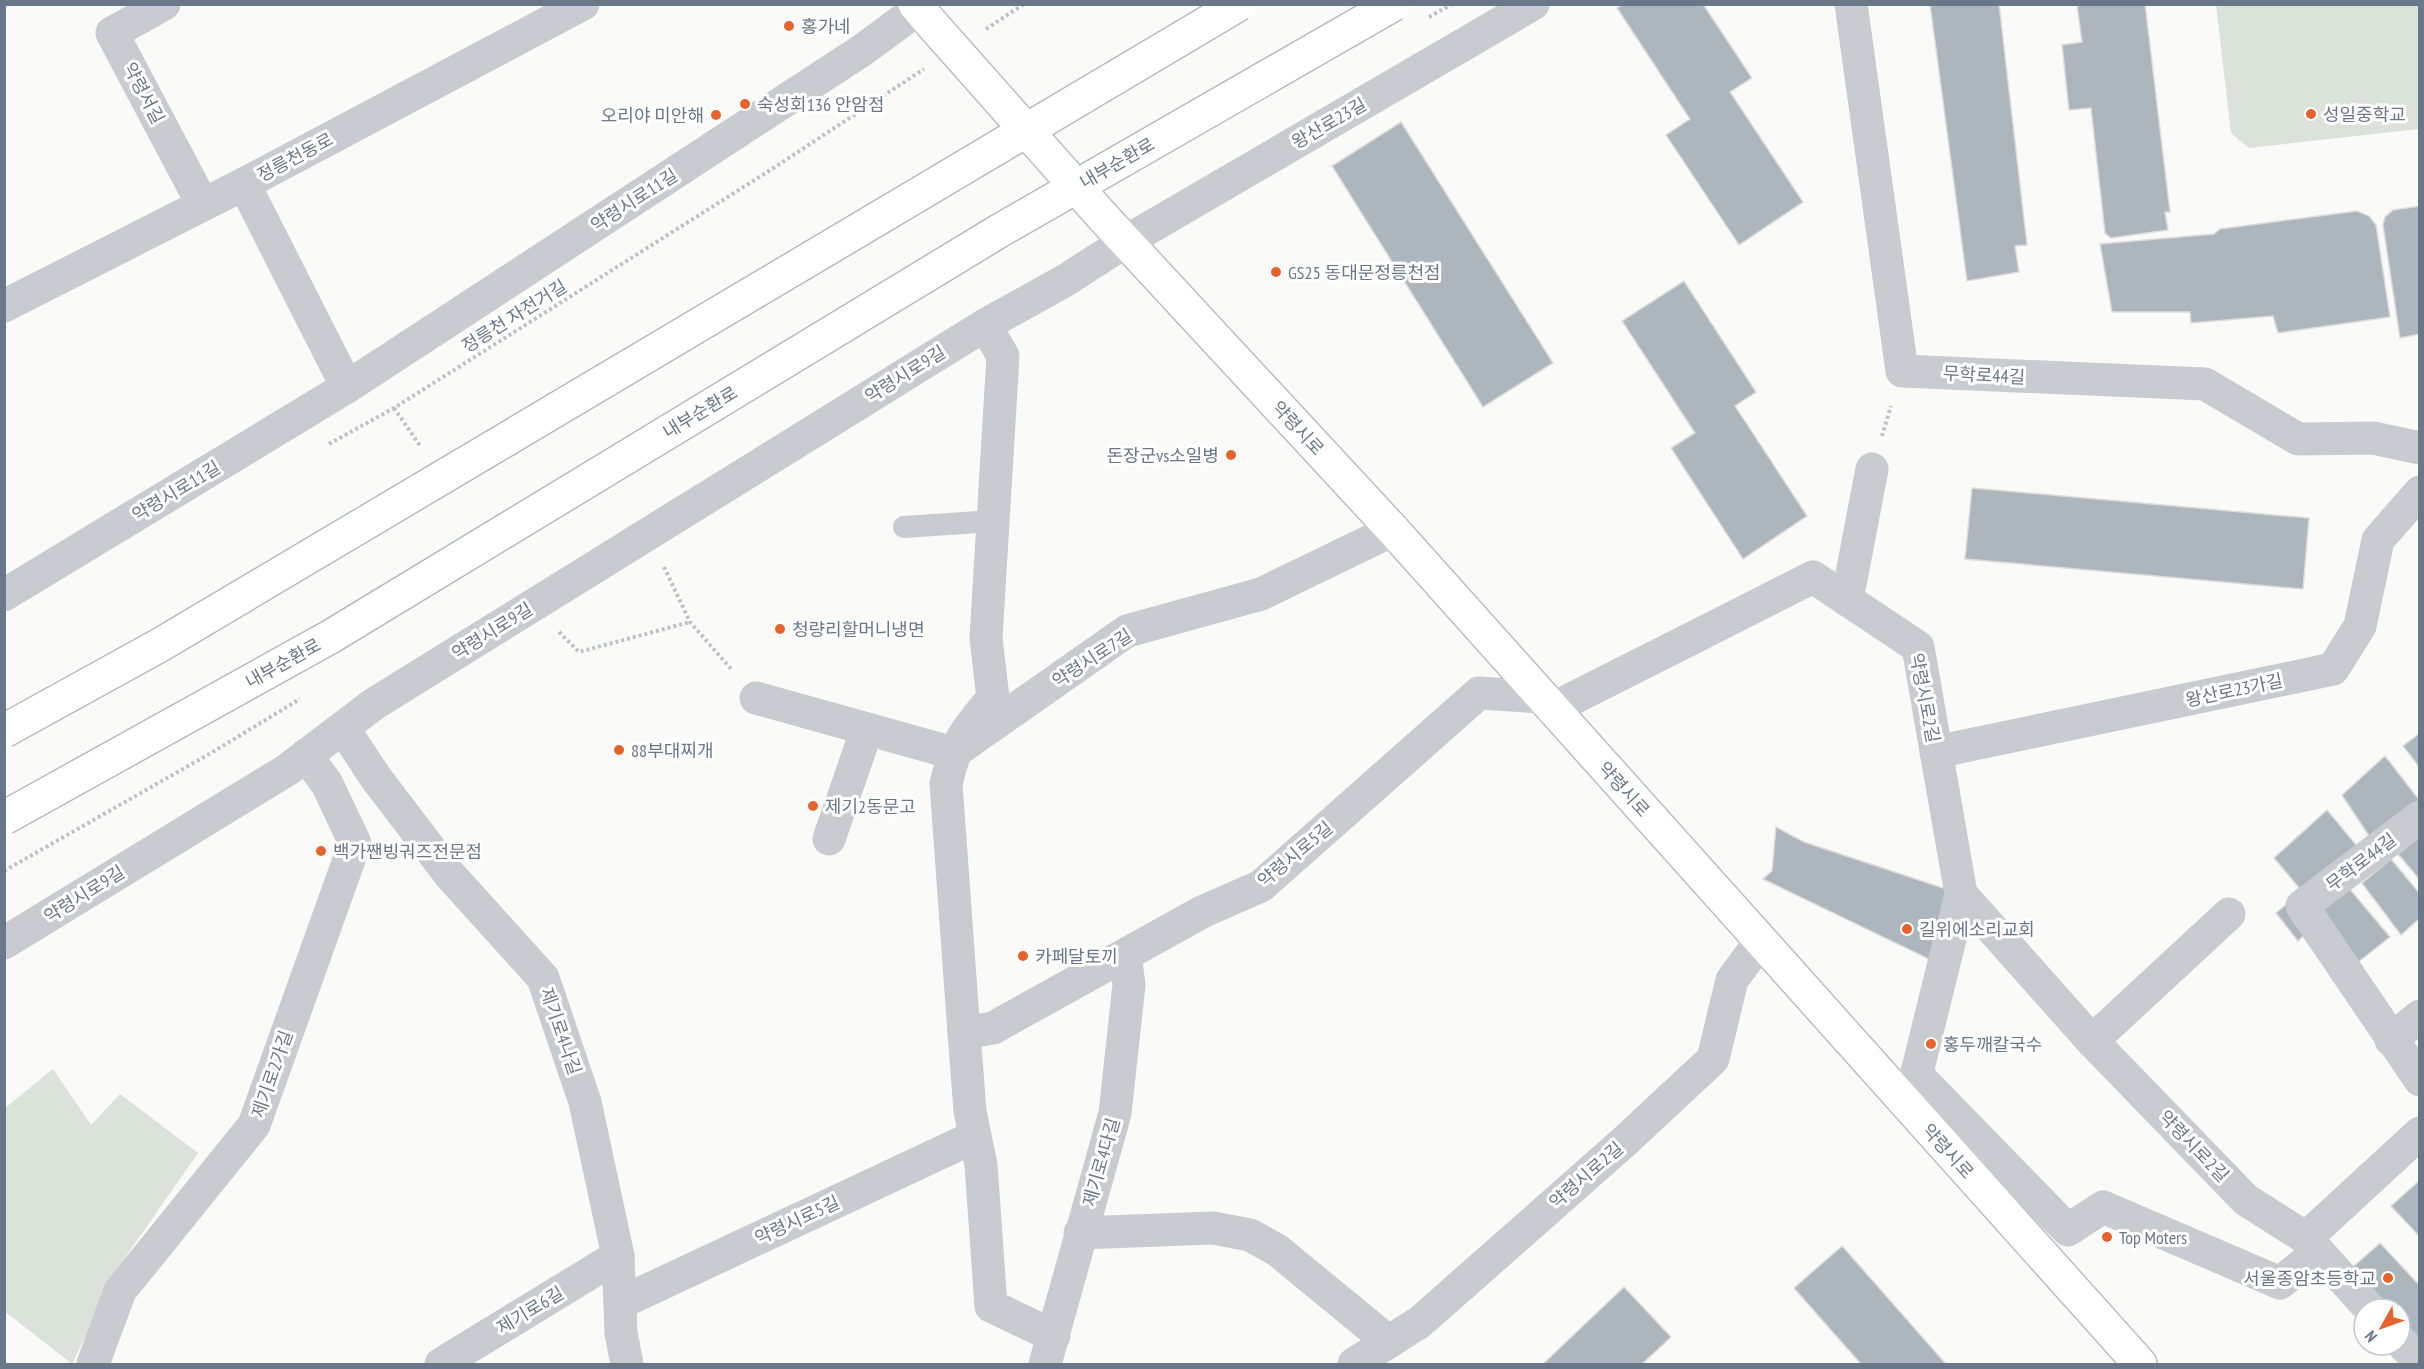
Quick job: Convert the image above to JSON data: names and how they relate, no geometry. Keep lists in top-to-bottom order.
{
  "streets": {
    "main road": ["내부순환로", "약령시로"],
    "street": [
      "약령서길",
      "왕산로23길",
      "정릉천동로",
      "약령시로11길",
      "약령시로9길",
      "무학로44길",
      "약령시로7길",
      "왕산로23가길",
      "약령시로2길",
      "약령시로5길",
      "제기로4나길",
      "제기로2가길",
      "제기로4다길",
      "제기로6길"
    ],
    "path": ["정릉천 자전거길"]
  },
  "crossings": [
    ["약령서길", "정릉천동로"],
    ["왕산로23길", "약령시로9길"],
    ["왕산로23길", "약령시로"],
    ["약령시로11길", "약령시로"],
    ["약령시로9길", "약령시로"],
    ["약령시로9길", "제기로4나길"],
    ["약령시로9길", "제기로2가길"],
    ["약령시로", "약령시로7길"],
    ["약령시로", "약령시로2길"],
    ["약령시로", "약령시로5길"],
    ["왕산로23가길", "약령시로2길"],
    ["약령시로2길", "약령시로5길"],
    ["약령시로5길", "제기로4나길"],
    ["약령시로5길", "제기로4다길"],
    ["제기로4나길", "제기로6길"]
  ],
  "places": [
    "홍가네",
    "숙성회136 안암점",
    "성일중학교",
    "오리야 미안해",
    "GS25 동대문정릉천점",
    "돈장군vs소일병",
    "청량리할머니냉면",
    "88부대찌개",
    "제기2동문고",
    "백가짼빙궈즈전문점",
    "길위에소리교회",
    "카페달토끼",
    "홍두깨칼국수",
    "Top Moters",
    "서울종암초등학교"
  ],
  "north": "bottom left"
}
